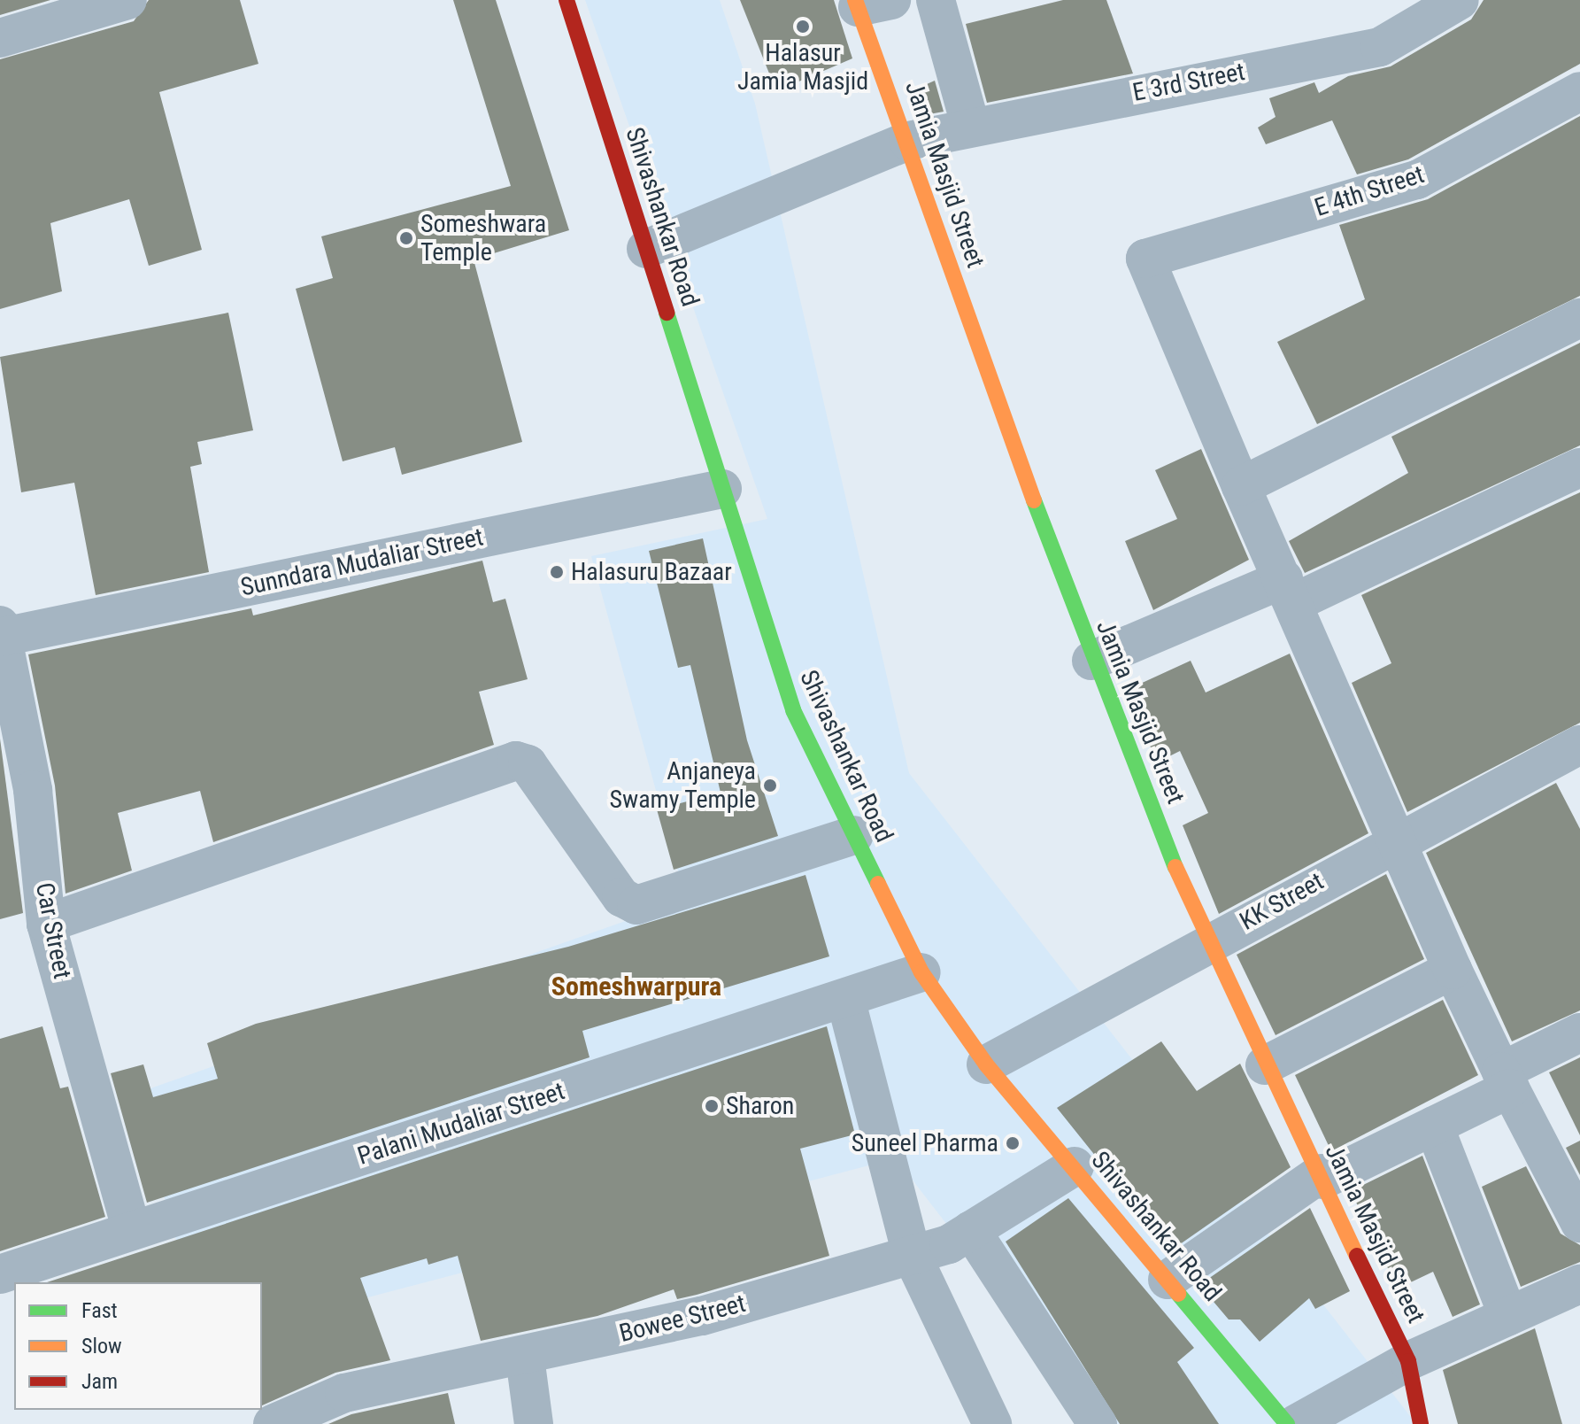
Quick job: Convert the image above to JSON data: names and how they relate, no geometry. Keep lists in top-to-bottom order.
{
  "streets": {
    "street": [
      "E 3rd Street",
      "Jamia Masjid Street",
      "E 4th Street",
      "Shivashankar Road",
      "Sunndara Mudaliar Street",
      "KK Street",
      "Car Street",
      "Palani Mudaliar Street",
      "Bowee Street"
    ]
  },
  "crossings": [
    ["E 3rd Street", "Jamia Masjid Street"],
    ["E 3rd Street", "Shivashankar Road"],
    ["Jamia Masjid Street", "KK Street"],
    ["Shivashankar Road", "Sunndara Mudaliar Street"],
    ["Shivashankar Road", "KK Street"],
    ["Shivashankar Road", "Palani Mudaliar Street"],
    ["Shivashankar Road", "Bowee Street"],
    ["Sunndara Mudaliar Street", "Car Street"],
    ["Car Street", "Palani Mudaliar Street"]
  ],
  "districts": ["Someshwarpura"],
  "places": [
    "Halasur Jamia Masjid",
    "Someshwara Temple",
    "Halasuru Bazaar",
    "Anjaneya Swamy Temple",
    "Sharon",
    "Suneel Pharma"
  ],
  "legend": ["Fast", "Slow", "Jam"]
}
